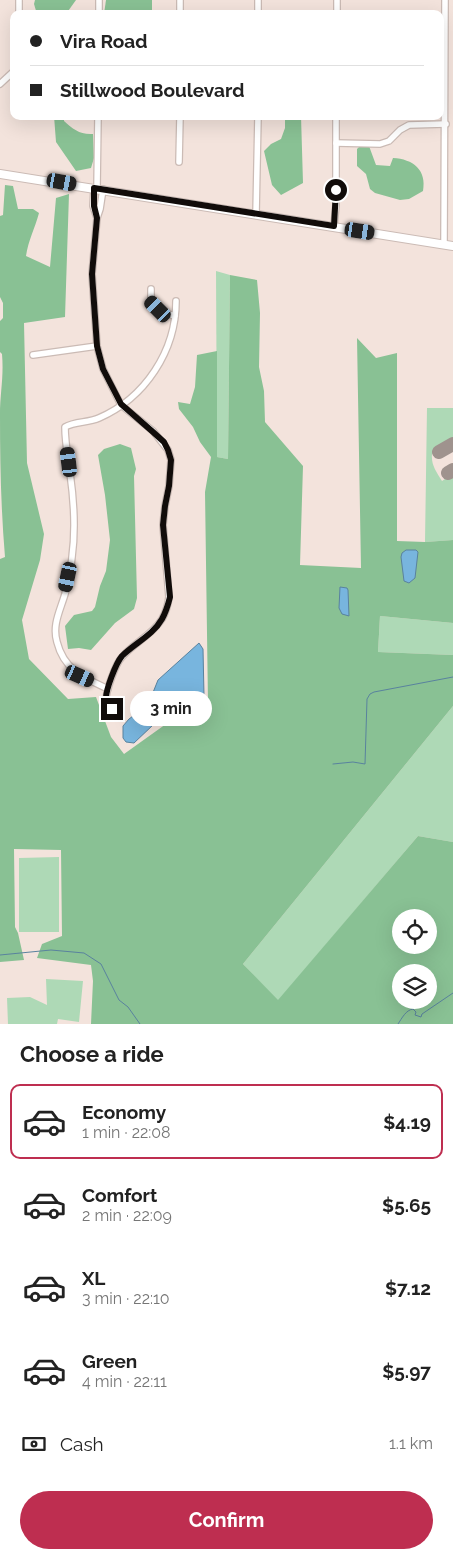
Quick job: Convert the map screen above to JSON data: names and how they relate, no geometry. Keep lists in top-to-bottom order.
{
  "page": {
    "banner": ["Vira Road", "Stillwood Boulevard"],
    "bubble": "3 min",
    "heading": "Choose a ride",
    "list": [
      {
        "name": "Economy",
        "note": "1 min · 22:08",
        "value": "$4.19"
      },
      {
        "name": "Comfort",
        "note": "2 min · 22:09",
        "value": "$5.65"
      },
      {
        "name": "XL",
        "note": "3 min · 22:10",
        "value": "$7.12"
      },
      {
        "name": "Green",
        "note": "4 min · 22:11",
        "value": "$5.97"
      }
    ],
    "pay": ["Cash", "1.1 km"],
    "buttons": "Confirm"
  }
}
